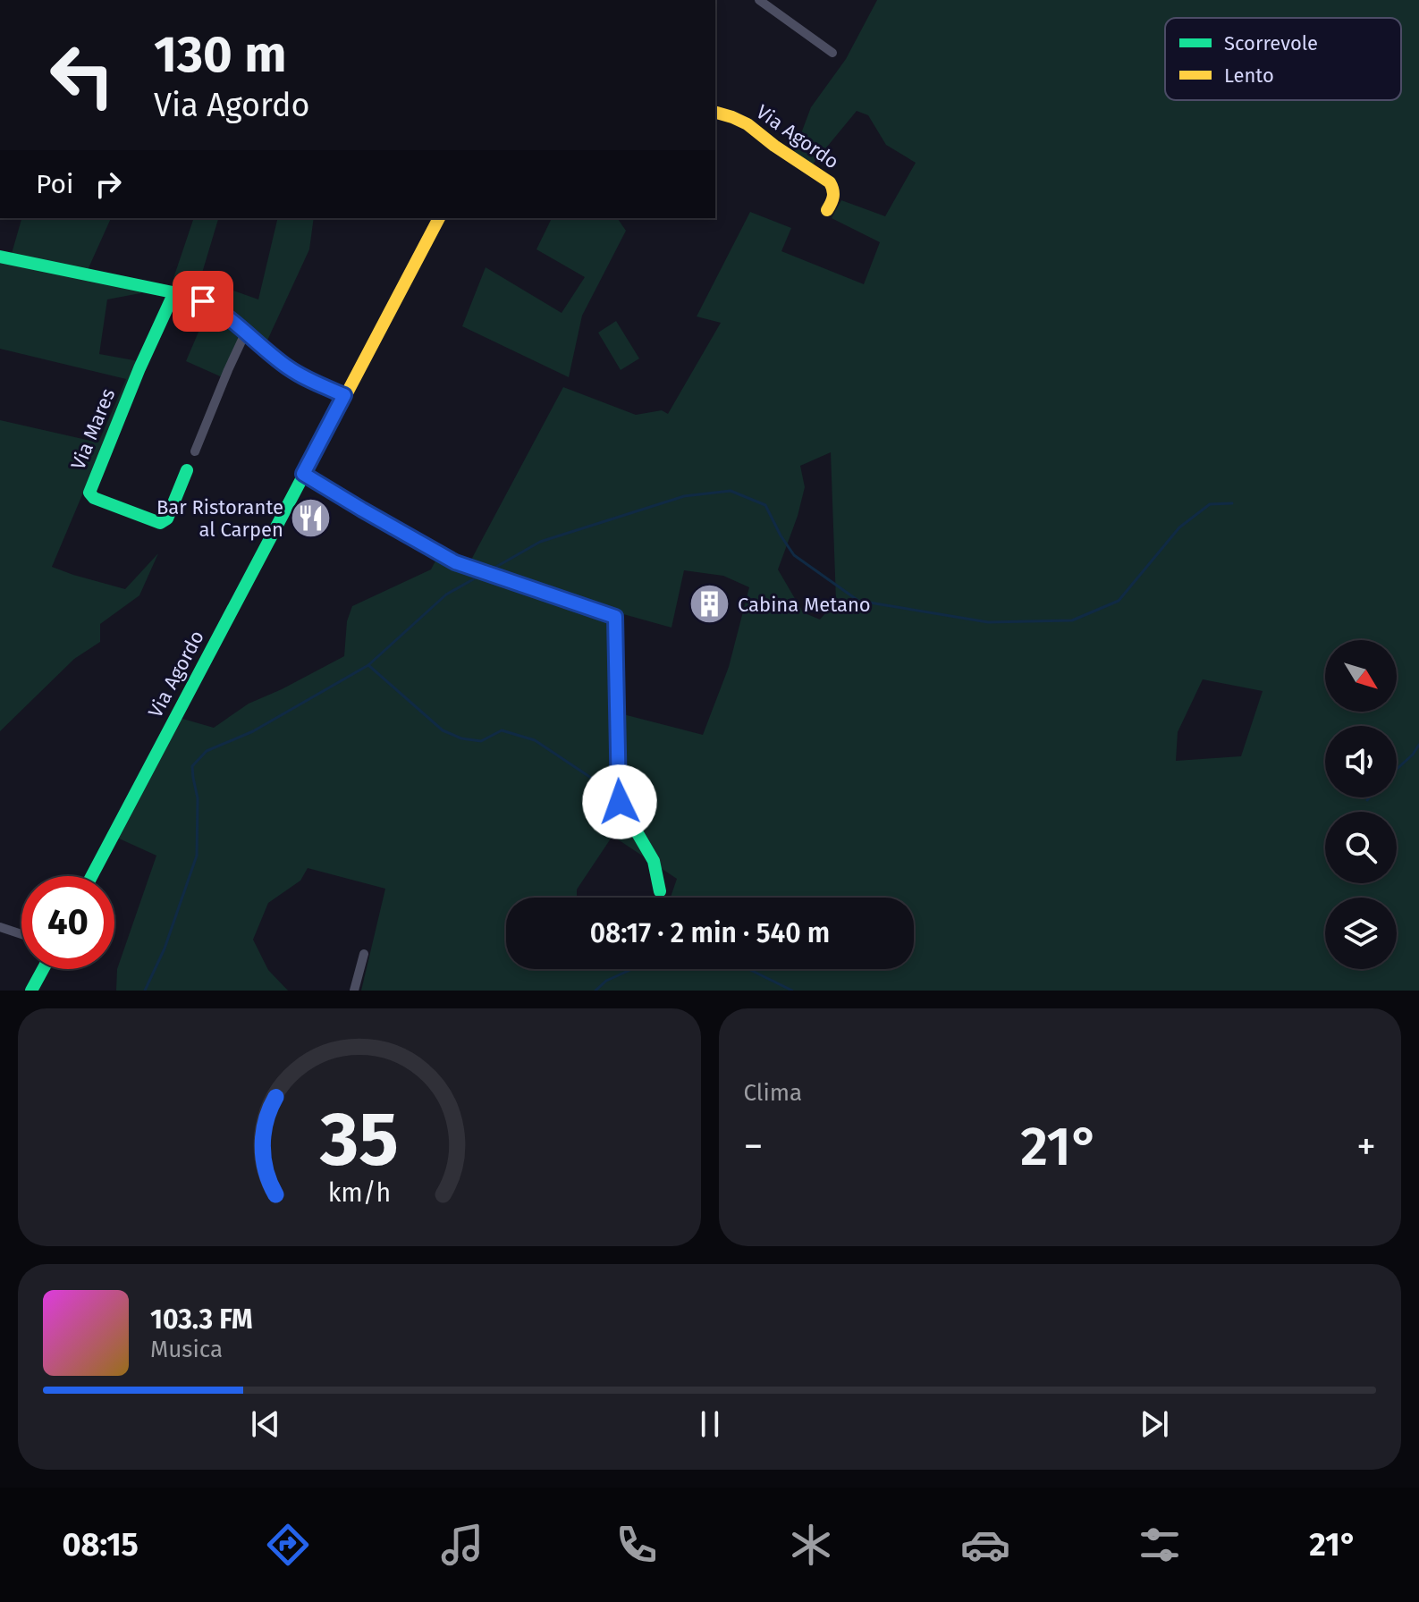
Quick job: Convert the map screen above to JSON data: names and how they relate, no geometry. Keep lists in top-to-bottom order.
{
  "streets": {
    "street": ["Via Agordo", "Via Mares"]
  },
  "places": {
    "restaurant": ["Bar Ristorante al Carpen"],
    "building": ["Cabina Metano"]
  },
  "legend": ["Scorrevole", "Lento"],
  "north": "bottom right",
  "page": {
    "turn": ["130 m", "Via Agordo"],
    "then": "Poi",
    "limit": "40",
    "trip": "08:17 · 2 min · 540 m",
    "tile": "Clima",
    "heat": ["−", "21°", "+"],
    "song": ["103.3 FM", "Musica"],
    "tabs": ["08:15", "21°"],
    "gauge": ["35", "km/h"]
  }
}
